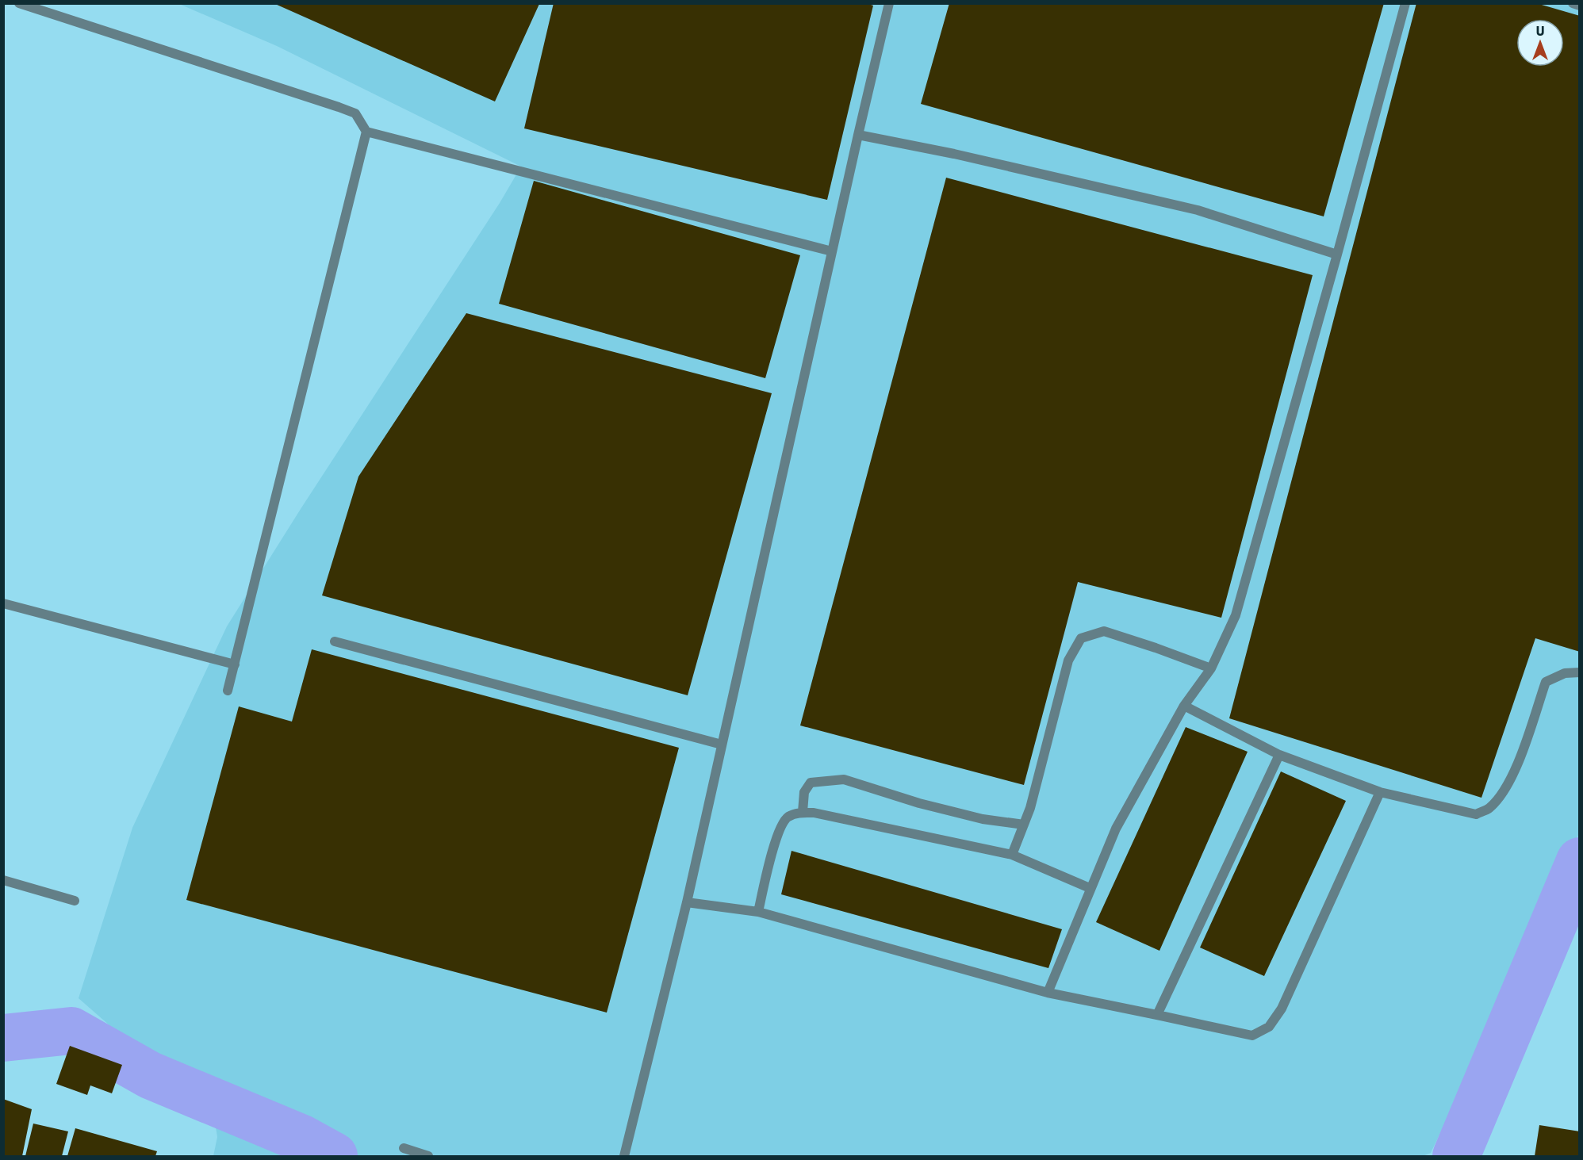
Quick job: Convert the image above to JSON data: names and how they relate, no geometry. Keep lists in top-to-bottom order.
{
  "north": "top"
}
